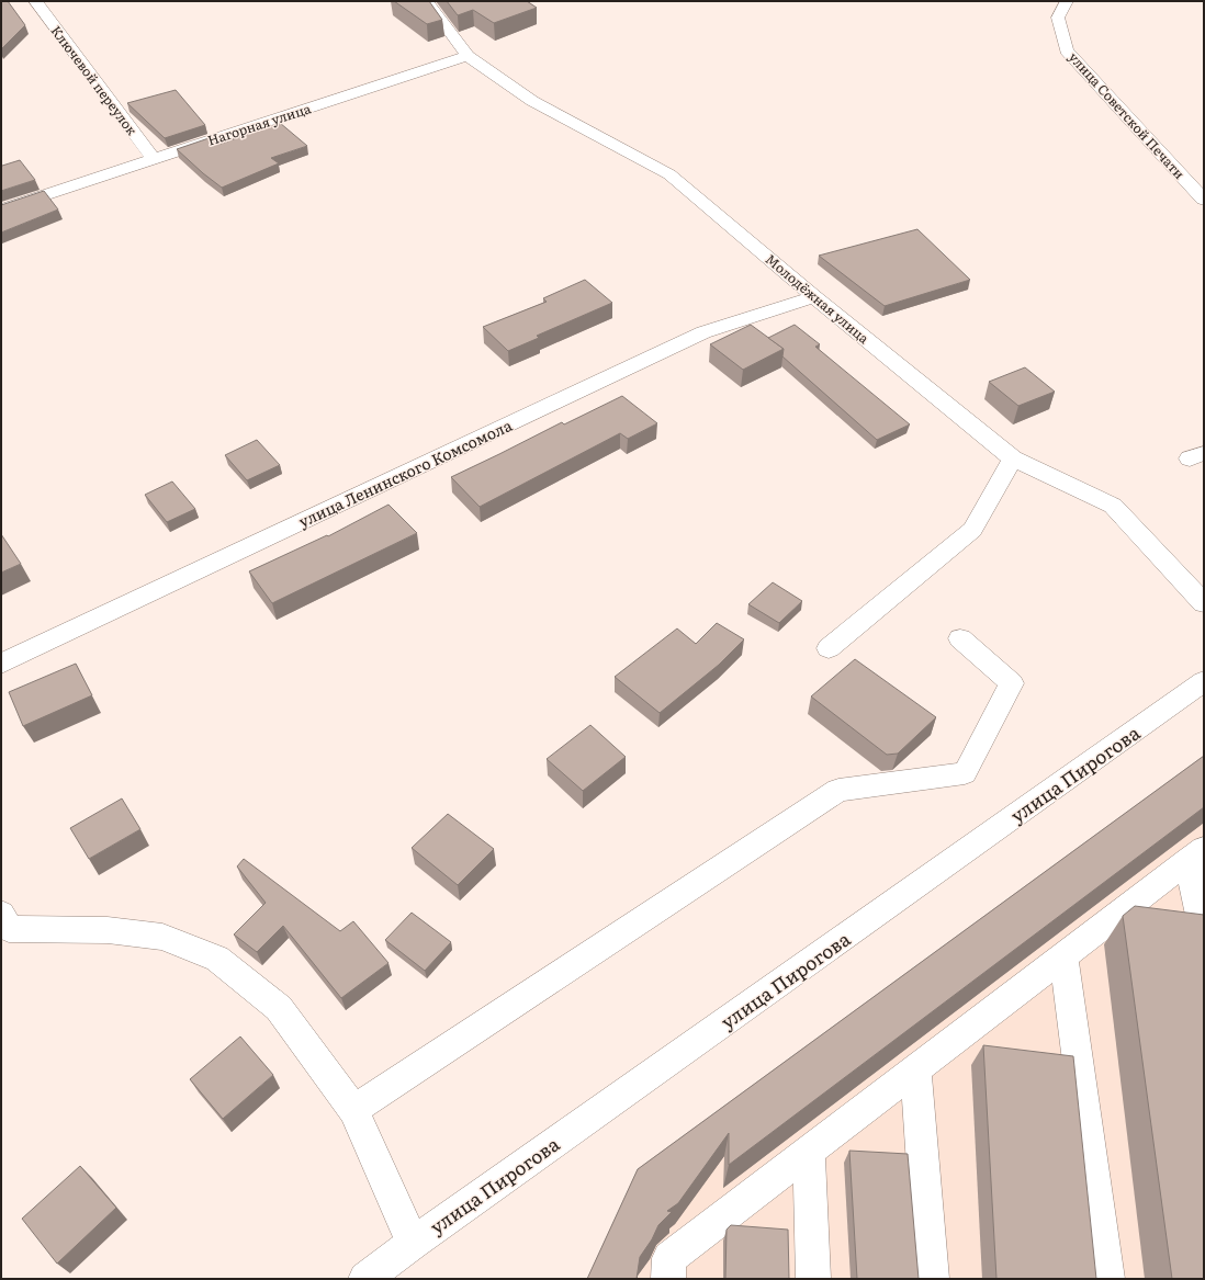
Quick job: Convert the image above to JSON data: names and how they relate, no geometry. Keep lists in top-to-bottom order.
{
  "streets": {
    "street": [
      "Ключевой переулок",
      "улица Советской Печати",
      "Нагорная улица",
      "Молодёжная улица",
      "улица Ленинского Комсомола",
      "улица Пирогова"
    ]
  },
  "crossings": [
    ["Ключевой переулок", "Нагорная улица"],
    ["Нагорная улица", "Молодёжная улица"],
    ["Молодёжная улица", "улица Ленинского Комсомола"]
  ]
}
